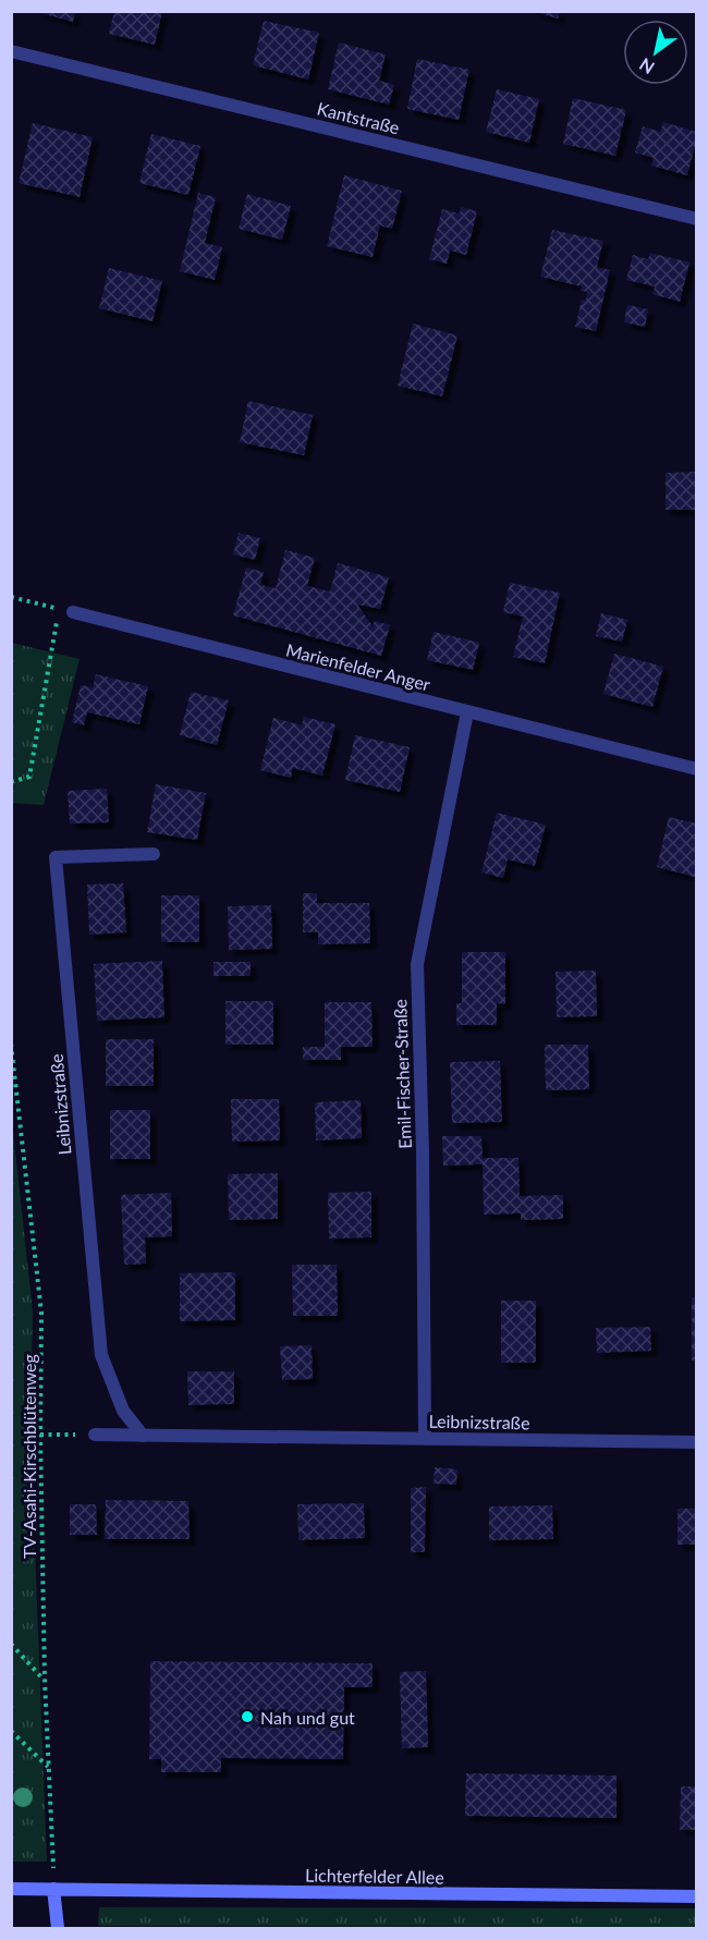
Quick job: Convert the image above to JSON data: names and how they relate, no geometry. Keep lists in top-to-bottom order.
{
  "streets": {
    "main road": ["Lichterfelder Allee"],
    "street": [
      "Kantstraße",
      "Marienfelder Anger",
      "Emil-Fischer-Straße",
      "Leibnizstraße"
    ],
    "path": ["TV-Asahi-Kirschblütenweg"]
  },
  "crossings": [
    ["Marienfelder Anger", "Emil-Fischer-Straße"],
    ["Emil-Fischer-Straße", "Leibnizstraße"]
  ],
  "places": ["Nah und gut"],
  "north": "bottom left"
}
